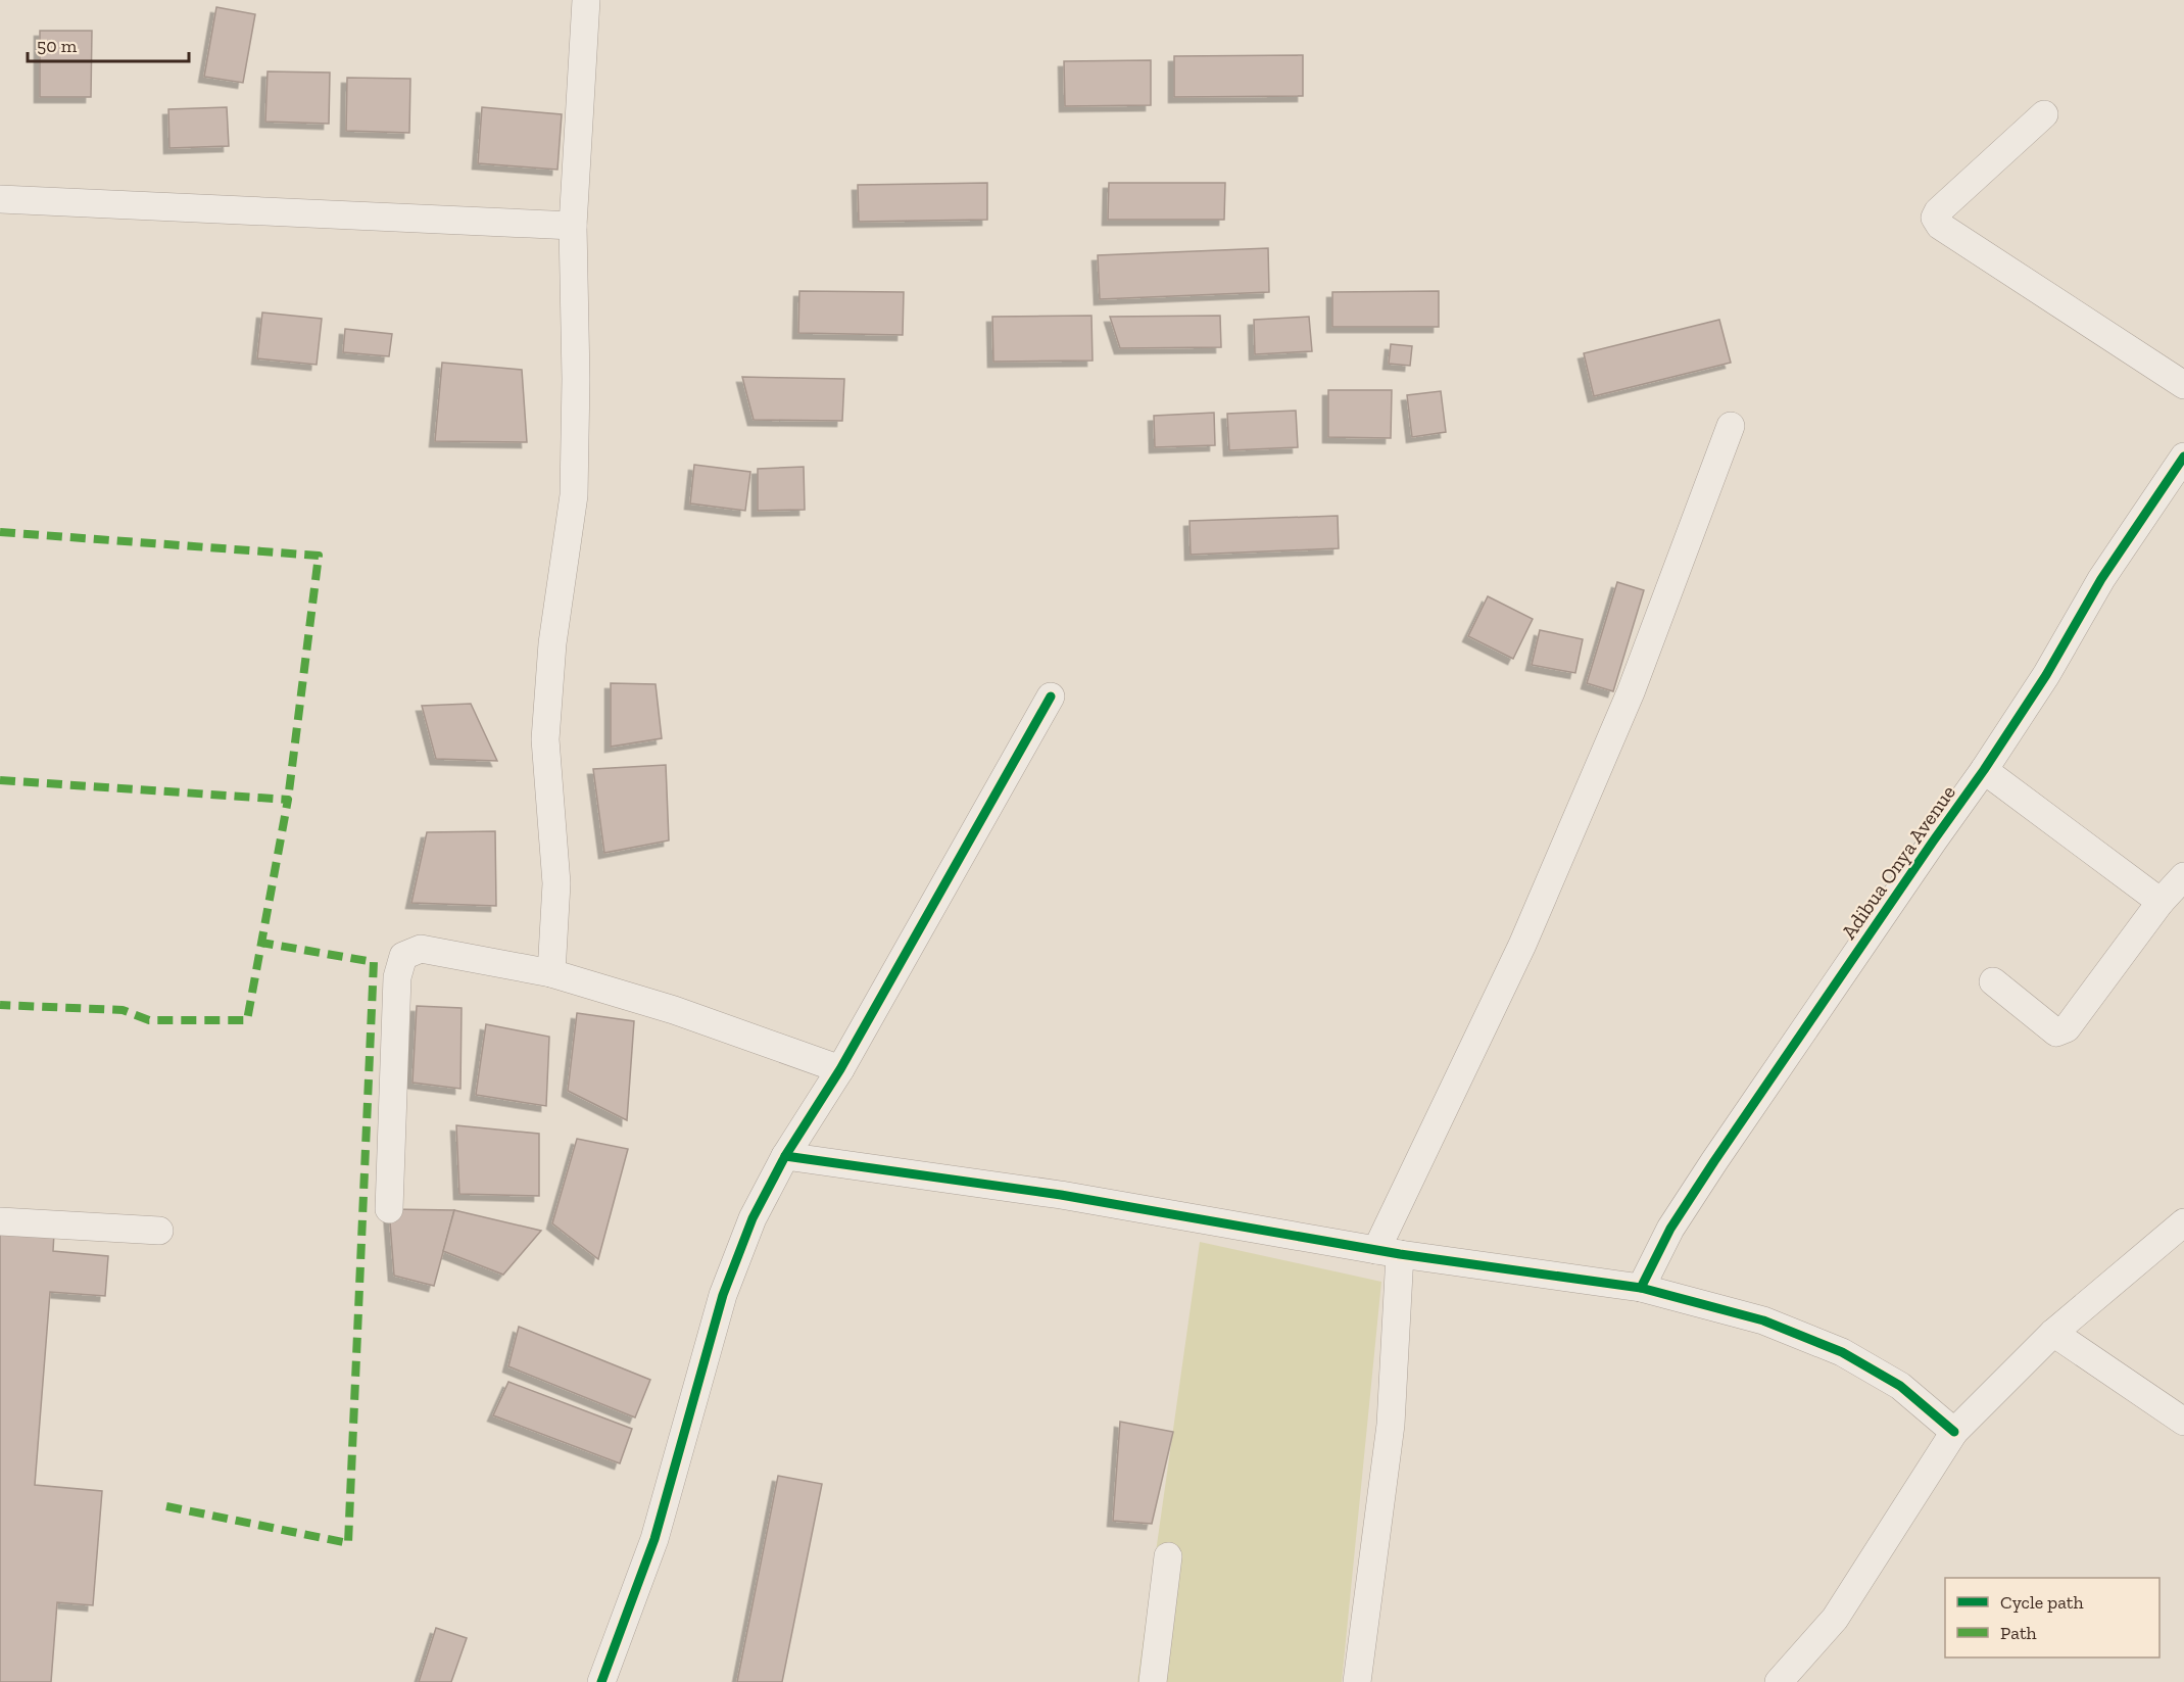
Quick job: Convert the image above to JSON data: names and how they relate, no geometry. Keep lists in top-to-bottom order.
{
  "streets": {
    "street": ["Adibua Onya Avenue"]
  },
  "legend": ["Cycle path", "Path"],
  "scale_bar": "50 m"
}
